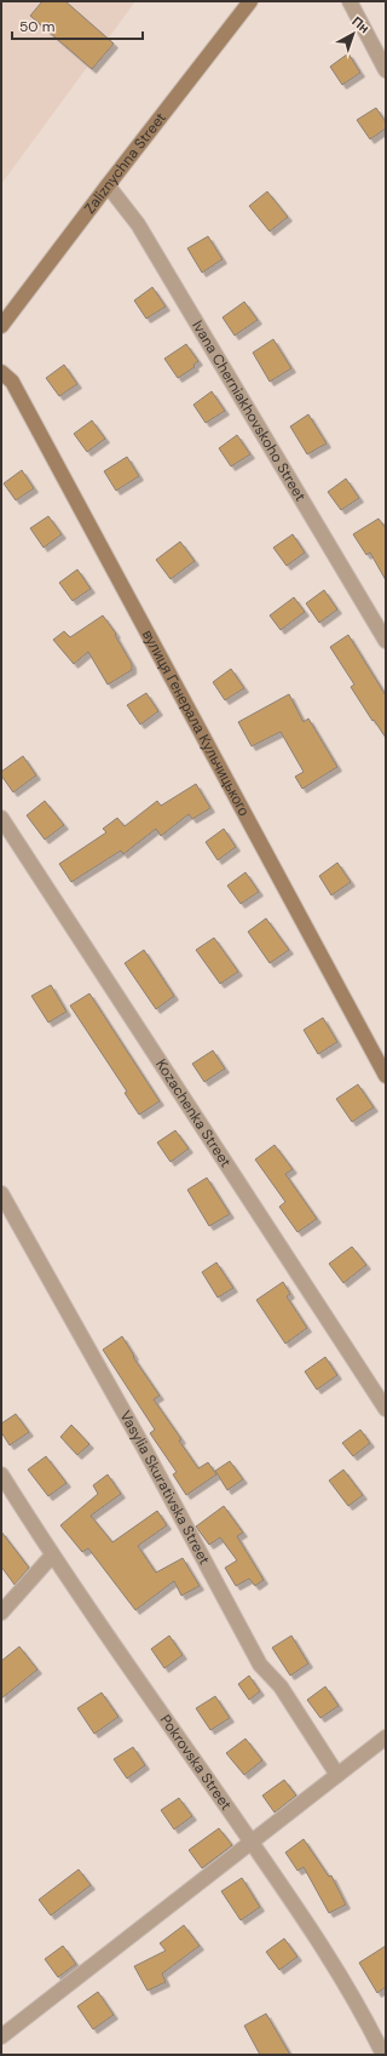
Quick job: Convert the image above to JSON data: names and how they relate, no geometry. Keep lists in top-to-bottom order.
{
  "streets": {
    "street": [
      "Zaliznychna Street",
      "Ivana Cherniakhovskoho Street",
      "вулиця Генерала Кульчицького",
      "Kozachenka Street",
      "Vasylia Skurativska Street",
      "Pokrovska Street"
    ]
  },
  "crossings": [
    ["Zaliznychna Street", "Ivana Cherniakhovskoho Street"]
  ],
  "scale_bar": "50 m",
  "north": "top right"
}
